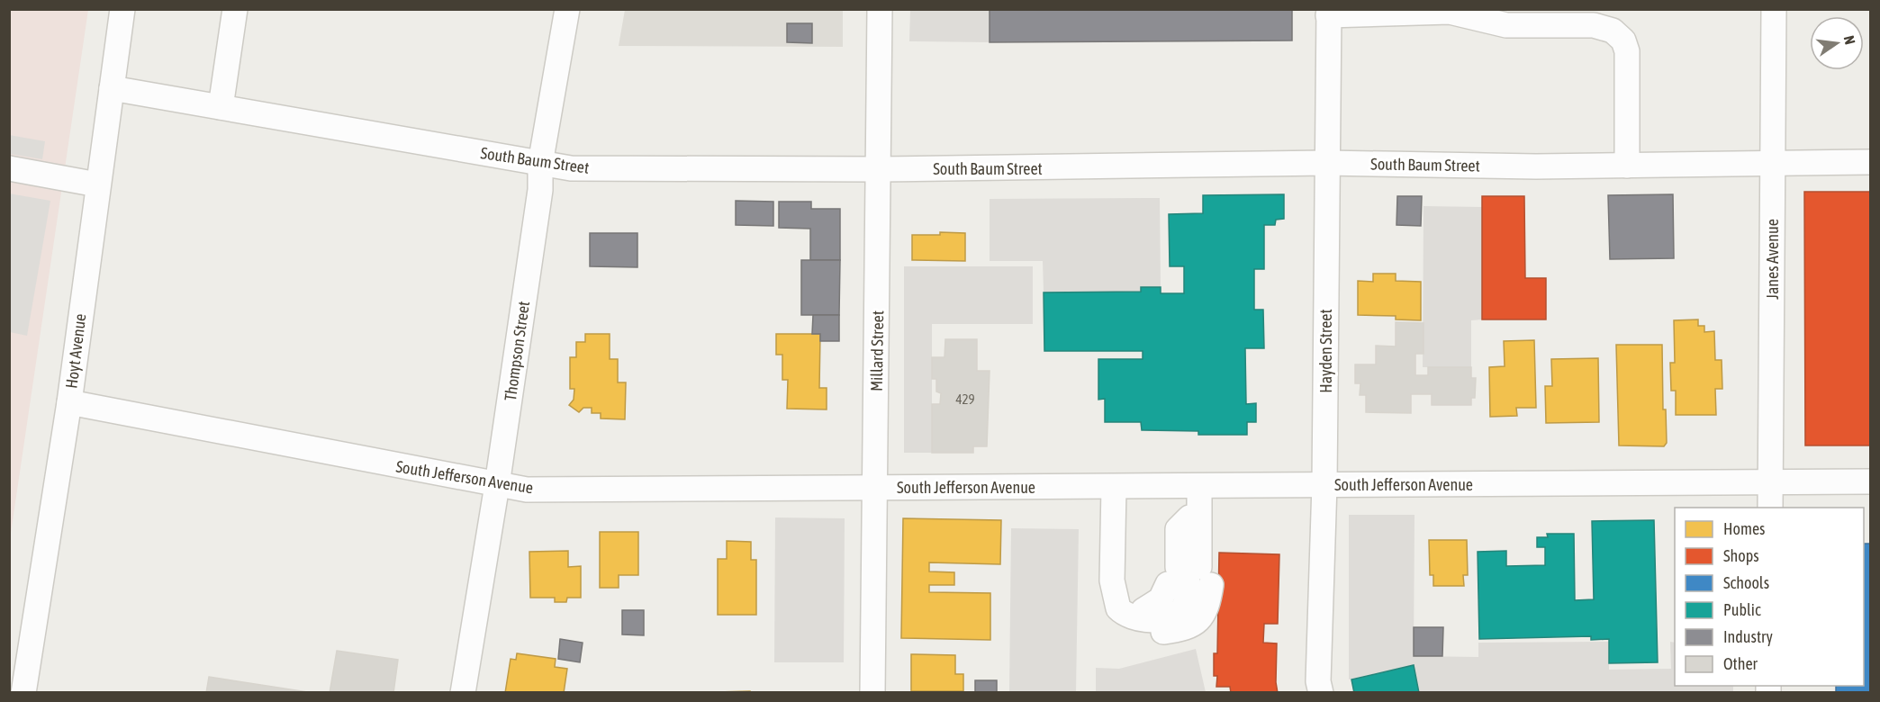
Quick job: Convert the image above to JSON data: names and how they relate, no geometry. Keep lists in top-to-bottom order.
{
  "streets": {
    "street": [
      "South Baum Street",
      "Janes Avenue",
      "Hoyt Avenue",
      "Thompson Street",
      "Millard Street",
      "Hayden Street",
      "South Jefferson Avenue"
    ]
  },
  "crossings": [
    ["South Baum Street", "Janes Avenue"],
    ["South Baum Street", "Hoyt Avenue"],
    ["South Baum Street", "Thompson Street"],
    ["South Baum Street", "Millard Street"],
    ["South Baum Street", "Hayden Street"],
    ["Janes Avenue", "South Jefferson Avenue"],
    ["Hoyt Avenue", "South Jefferson Avenue"],
    ["Thompson Street", "South Jefferson Avenue"],
    ["Millard Street", "South Jefferson Avenue"],
    ["Hayden Street", "South Jefferson Avenue"]
  ],
  "house_numbers": ["429"],
  "legend": [
    "Homes",
    "Shops",
    "Schools",
    "Public",
    "Industry",
    "Other"
  ],
  "north": "right"
}
